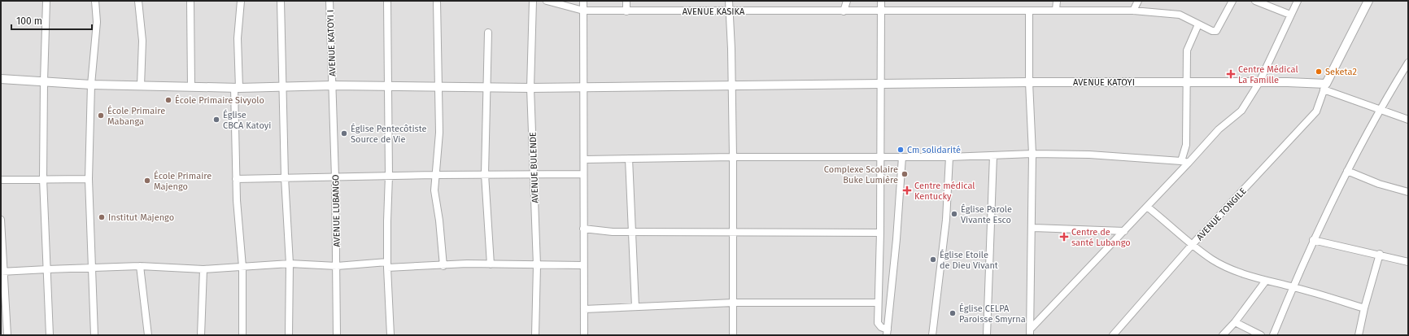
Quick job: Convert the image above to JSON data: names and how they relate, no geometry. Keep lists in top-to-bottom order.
{
  "streets": {
    "street": [
      "AVENUE KASIKA",
      "AVENUE KATOYI I",
      "AVENUE KATOYI",
      "AVENUE BULENDE",
      "AVENUE LUBANGO",
      "AVENUE TONGILE"
    ]
  },
  "crossings": [
    ["AVENUE KATOYI I", "AVENUE KATOYI"],
    ["AVENUE KATOYI I", "AVENUE LUBANGO"],
    ["AVENUE KATOYI", "AVENUE BULENDE"],
    ["AVENUE KATOYI", "AVENUE LUBANGO"],
    ["AVENUE KATOYI", "AVENUE TONGILE"]
  ],
  "places": {
    "other": [
      "Seketa2",
      "École Primaire Sivyolo",
      "École Primaire Mabanga",
      "Église CBCA Katoyi",
      "Église Pentecôtiste Source de Vie",
      "Cm solidarité",
      "Complexe Scolaire Buke Lumière",
      "École Primaire Majengo",
      "Église Parole Vivante Esco",
      "Institut Majengo",
      "Église Etoile de Dieu Vivant",
      "Église CELPA Paroisse Smyrna"
    ],
    "health": ["Centre Médical La Famille", "Centre médical Kentucky", "Centre de santé Lubango"]
  },
  "scale_bar": "100 m"
}
